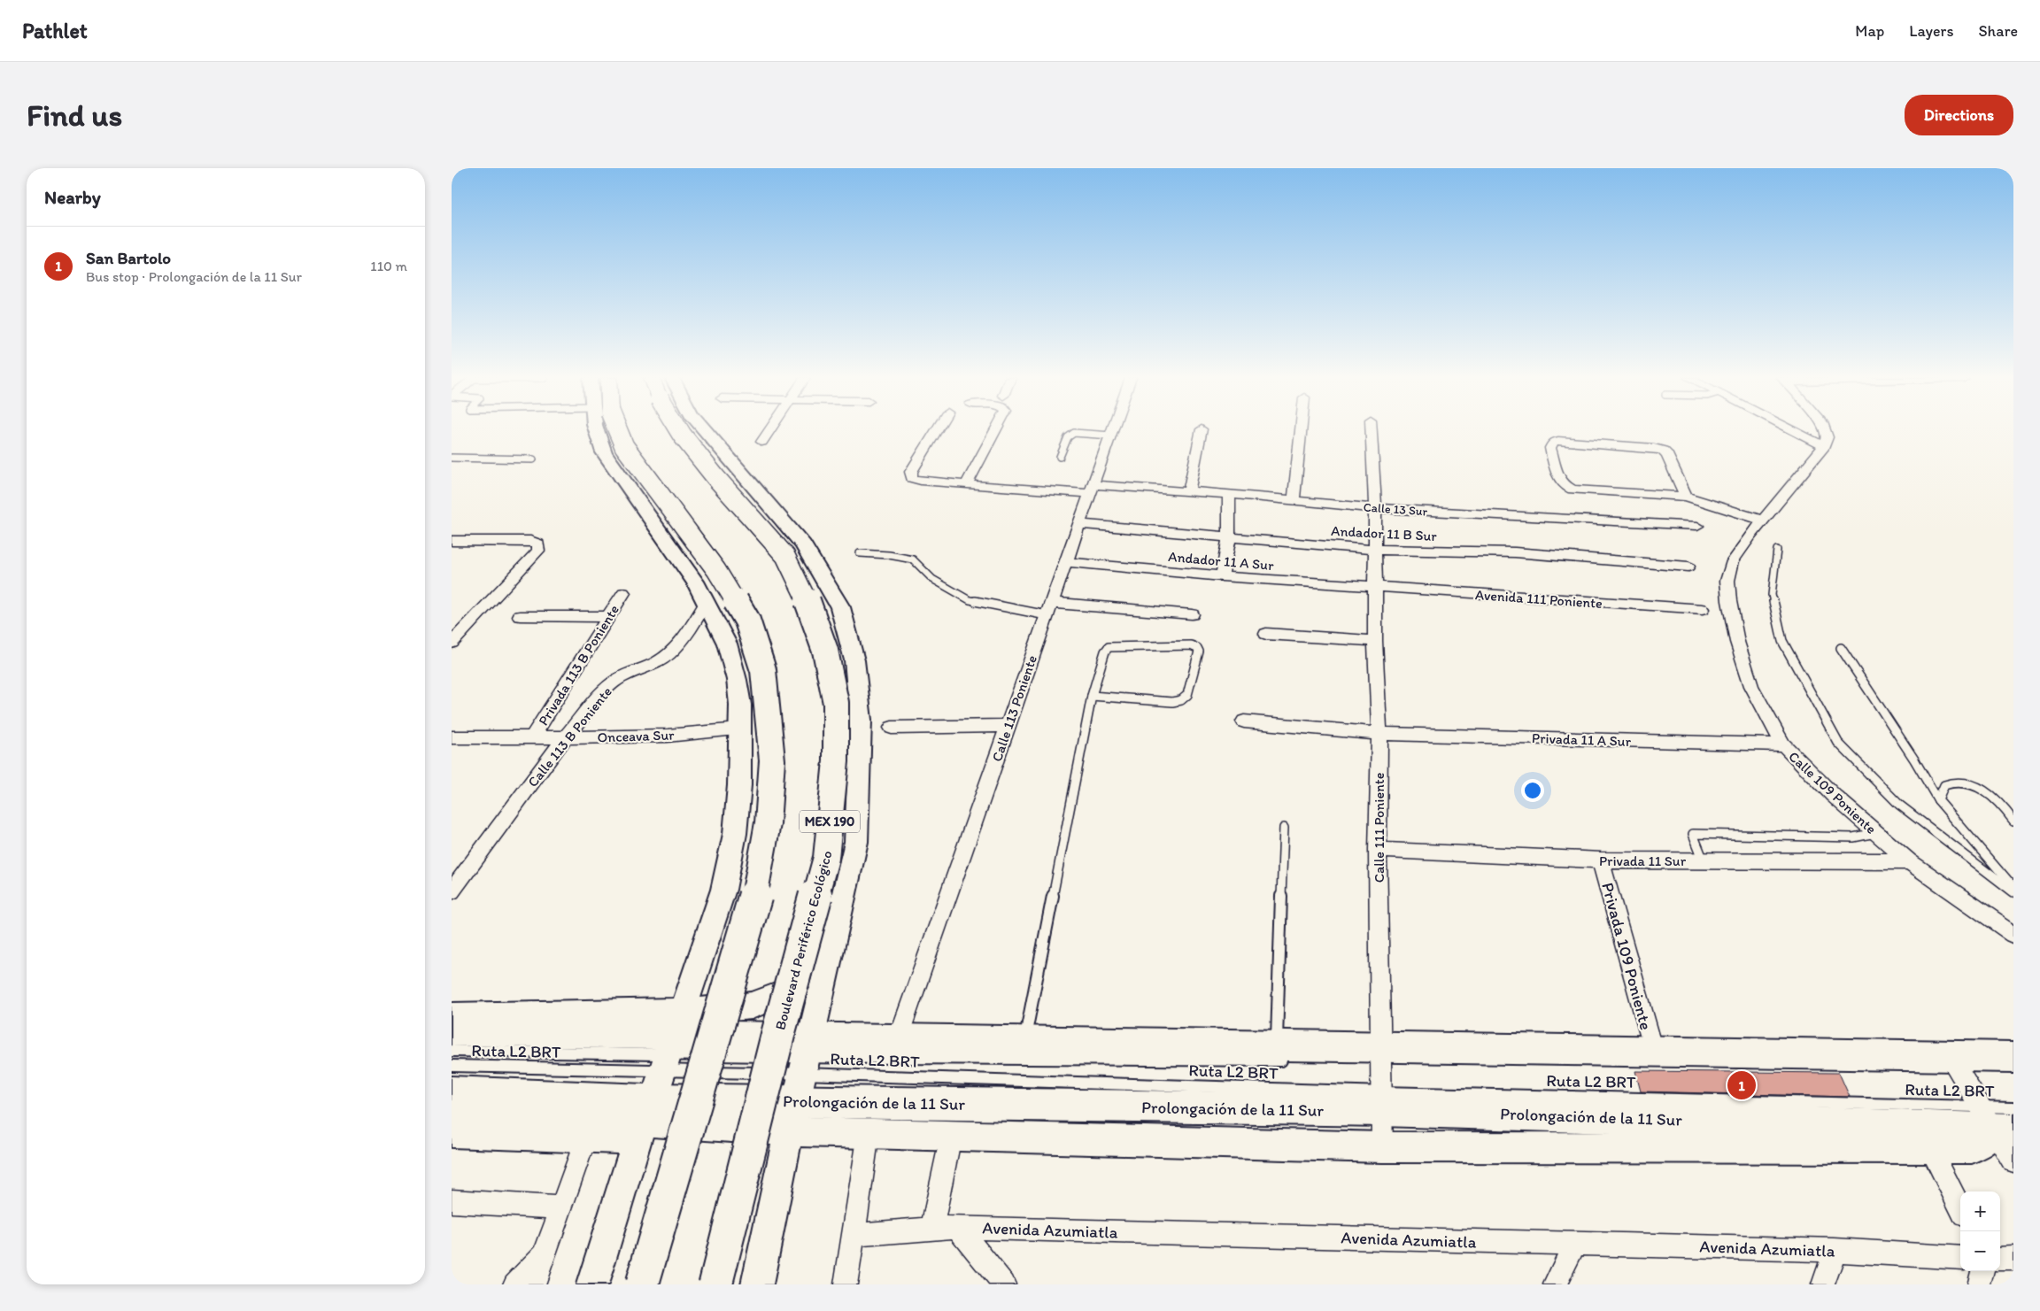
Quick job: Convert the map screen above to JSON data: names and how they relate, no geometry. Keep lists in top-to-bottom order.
{
  "streets": {
    "highway": ["MEX 190", "Boulevard Periférico Ecológico"],
    "main road": ["Prolongación de la 11 Sur"],
    "street": [
      "Calle 13 Sur",
      "Andador 11 B Sur",
      "Andador 11 A Sur",
      "Avenida 111 Poniente",
      "Privada 113 B Poniente",
      "Calle 113 Poniente",
      "Onceava Sur",
      "Calle 113 B Poniente",
      "Privada 11 A Sur",
      "Calle 109 Poniente",
      "Calle 111 Poniente",
      "Privada 11 Sur",
      "Privada 109 Poniente",
      "Avenida Azumiatla"
    ],
    "lane": ["Ruta L2 BRT"]
  },
  "crossings": [
    ["Calle 13 Sur", "Calle 113 Poniente"],
    ["Calle 13 Sur", "Calle 111 Poniente"],
    ["Andador 11 B Sur", "Calle 113 Poniente"],
    ["Andador 11 B Sur", "Calle 111 Poniente"],
    ["Andador 11 A Sur", "Avenida 111 Poniente"],
    ["Andador 11 A Sur", "Calle 113 Poniente"],
    ["Andador 11 A Sur", "Calle 111 Poniente"],
    ["Avenida 111 Poniente", "Calle 111 Poniente"],
    ["Privada 113 B Poniente", "Onceava Sur"],
    ["Calle 113 Poniente", "Prolongación de la 11 Sur"],
    ["Onceava Sur", "Calle 113 B Poniente"],
    ["Privada 11 A Sur", "Calle 109 Poniente"],
    ["Privada 11 A Sur", "Calle 111 Poniente"],
    ["Calle 109 Poniente", "Privada 11 Sur"],
    ["Calle 111 Poniente", "Privada 11 Sur"],
    ["Calle 111 Poniente", "Ruta L2 BRT"],
    ["Calle 111 Poniente", "Prolongación de la 11 Sur"],
    ["Privada 11 Sur", "Privada 109 Poniente"],
    ["Boulevard Periférico Ecológico", "Ruta L2 BRT"],
    ["Boulevard Periférico Ecológico", "Prolongación de la 11 Sur"],
    ["Privada 109 Poniente", "Prolongación de la 11 Sur"],
    ["Ruta L2 BRT", "Prolongación de la 11 Sur"]
  ],
  "page": {
    "header": "Pathlet",
    "nav": ["Map", "Layers", "Share"],
    "buttons": "Directions",
    "title": "Find us",
    "heading": "Nearby",
    "list": [
      {
        "mark": "1",
        "name": "San Bartolo",
        "note": "Bus stop · Prolongación de la 11 Sur",
        "value": "110 m"
      }
    ],
    "pins": "1",
    "map_buttons": ["+", "−"]
  }
}
